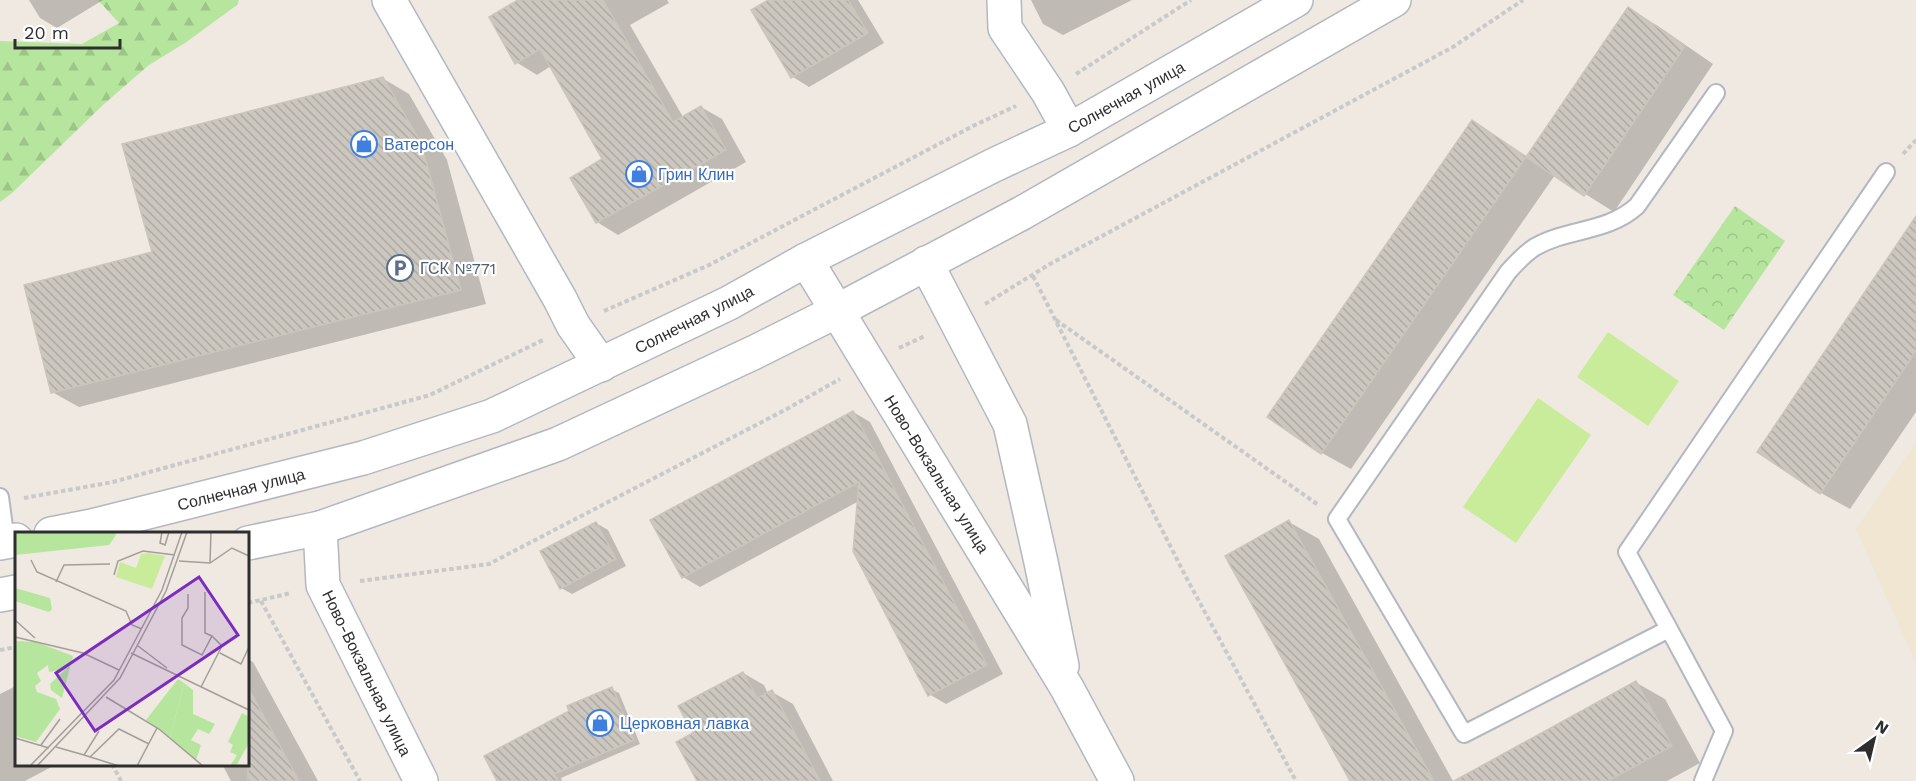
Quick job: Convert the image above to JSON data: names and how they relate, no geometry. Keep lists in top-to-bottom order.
{
  "streets": {
    "main road": ["Солнечная улица", "Ново-Вокзальная улица"]
  },
  "crossings": [
    ["Солнечная улица", "Ново-Вокзальная улица"]
  ],
  "places": {
    "shop": ["Ватерсон", "Грин Клин", "Церковная лавка"],
    "parking": ["ГСК №771"]
  },
  "scale_bar": "20 m",
  "north": "top right"
}
